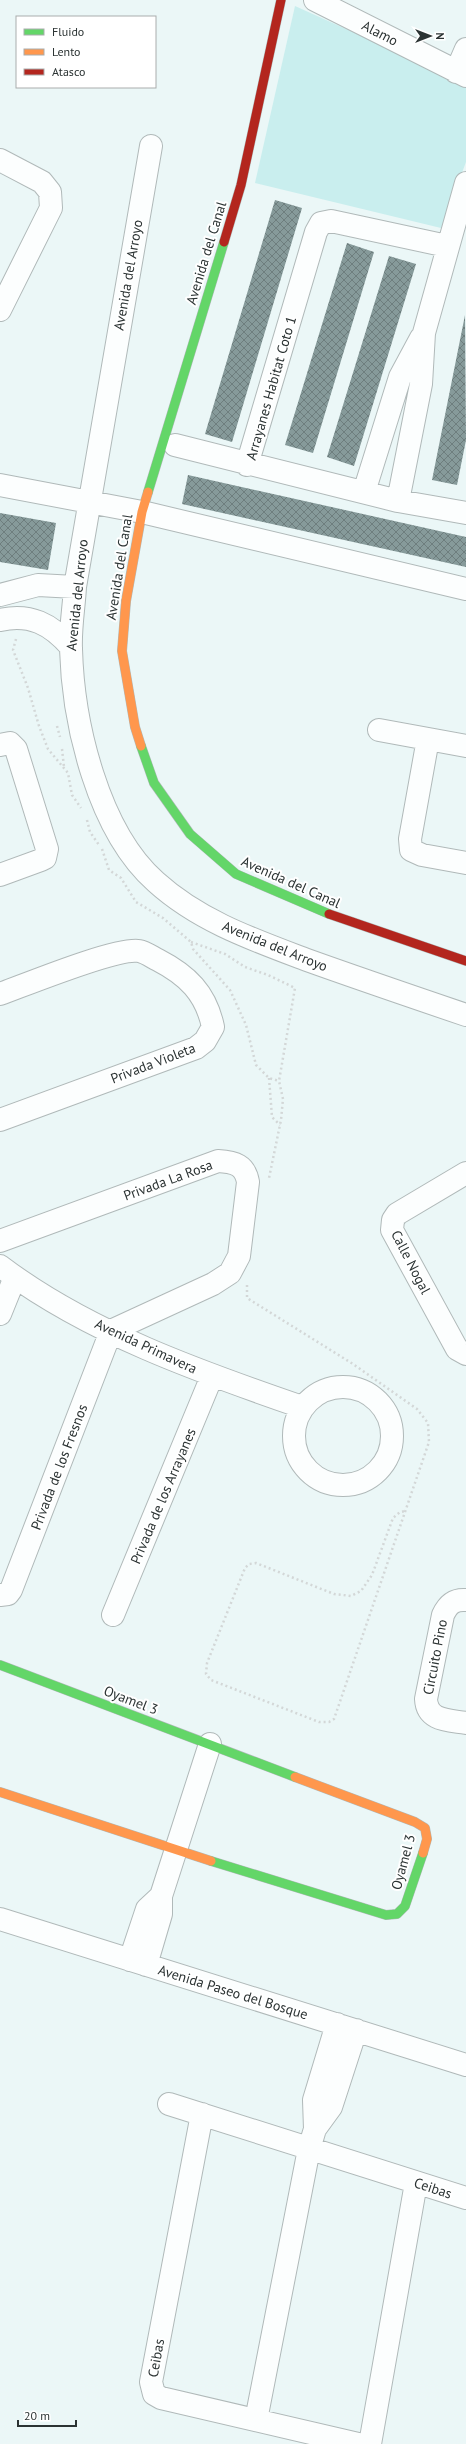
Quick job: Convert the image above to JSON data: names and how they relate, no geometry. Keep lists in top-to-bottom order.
{
  "streets": {
    "street": [
      "Alamo",
      "Avenida del Canal",
      "Avenida del Arroyo",
      "Arrayanes Habitat Coto 1",
      "Privada Violeta",
      "Privada La Rosa",
      "Calle Nogal",
      "Avenida Primavera",
      "Privada de los Fresnos",
      "Privada de los Arrayanes",
      "Circuito Pino",
      "Oyamel 3",
      "Avenida Paseo del Bosque",
      "Ceibas"
    ]
  },
  "crossings": [
    ["Privada La Rosa", "Avenida Primavera"],
    ["Privada La Rosa", "Privada de los Fresnos"],
    ["Avenida Primavera", "Privada de los Fresnos"],
    ["Avenida Primavera", "Privada de los Arrayanes"]
  ],
  "legend": ["Fluido", "Lento", "Atasco"],
  "scale_bar": "20 m",
  "north": "right"
}
